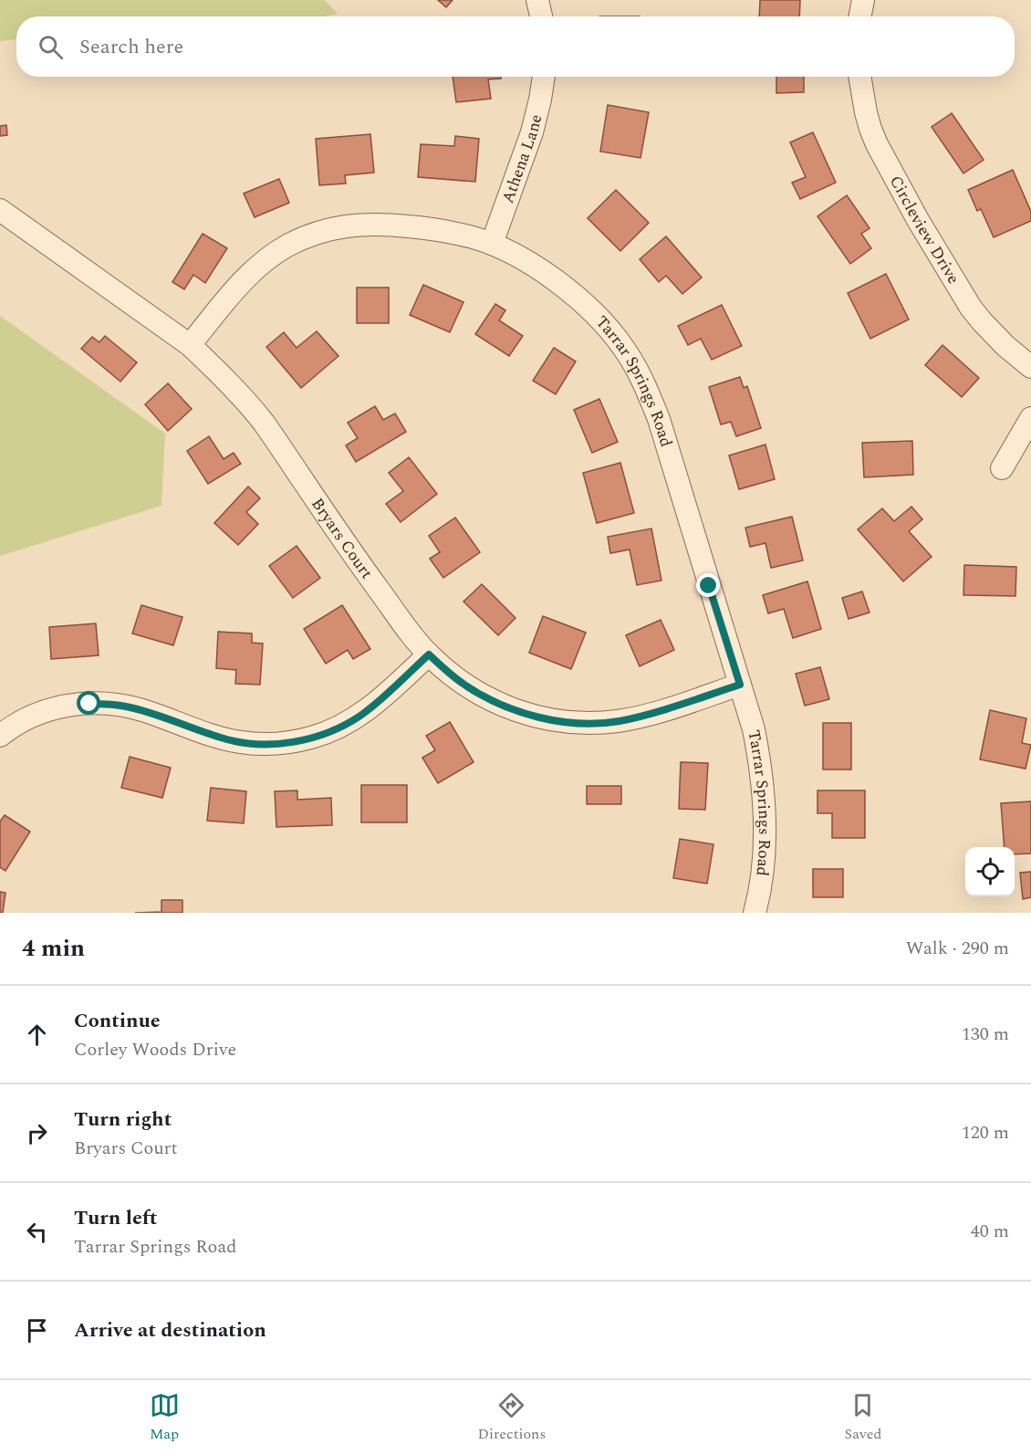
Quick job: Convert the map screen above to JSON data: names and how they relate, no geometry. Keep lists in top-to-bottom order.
{
  "streets": {
    "street": [
      "Athena Lane",
      "Circleview Drive",
      "Tarrar Springs Road",
      "Bryars Court"
    ]
  },
  "crossings": [
    ["Athena Lane", "Tarrar Springs Road"],
    ["Tarrar Springs Road", "Bryars Court"]
  ],
  "page": {
    "search": "Search here",
    "heading": ["4 min", "Walk · 290 m"],
    "list": [
      ["Continue", "Corley Woods Drive", "130 m"],
      ["Turn right", "Bryars Court", "120 m"],
      ["Turn left", "Tarrar Springs Road", "40 m"],
      "Arrive at destination"
    ],
    "nav": ["Map", "Directions", "Saved"]
  }
}
